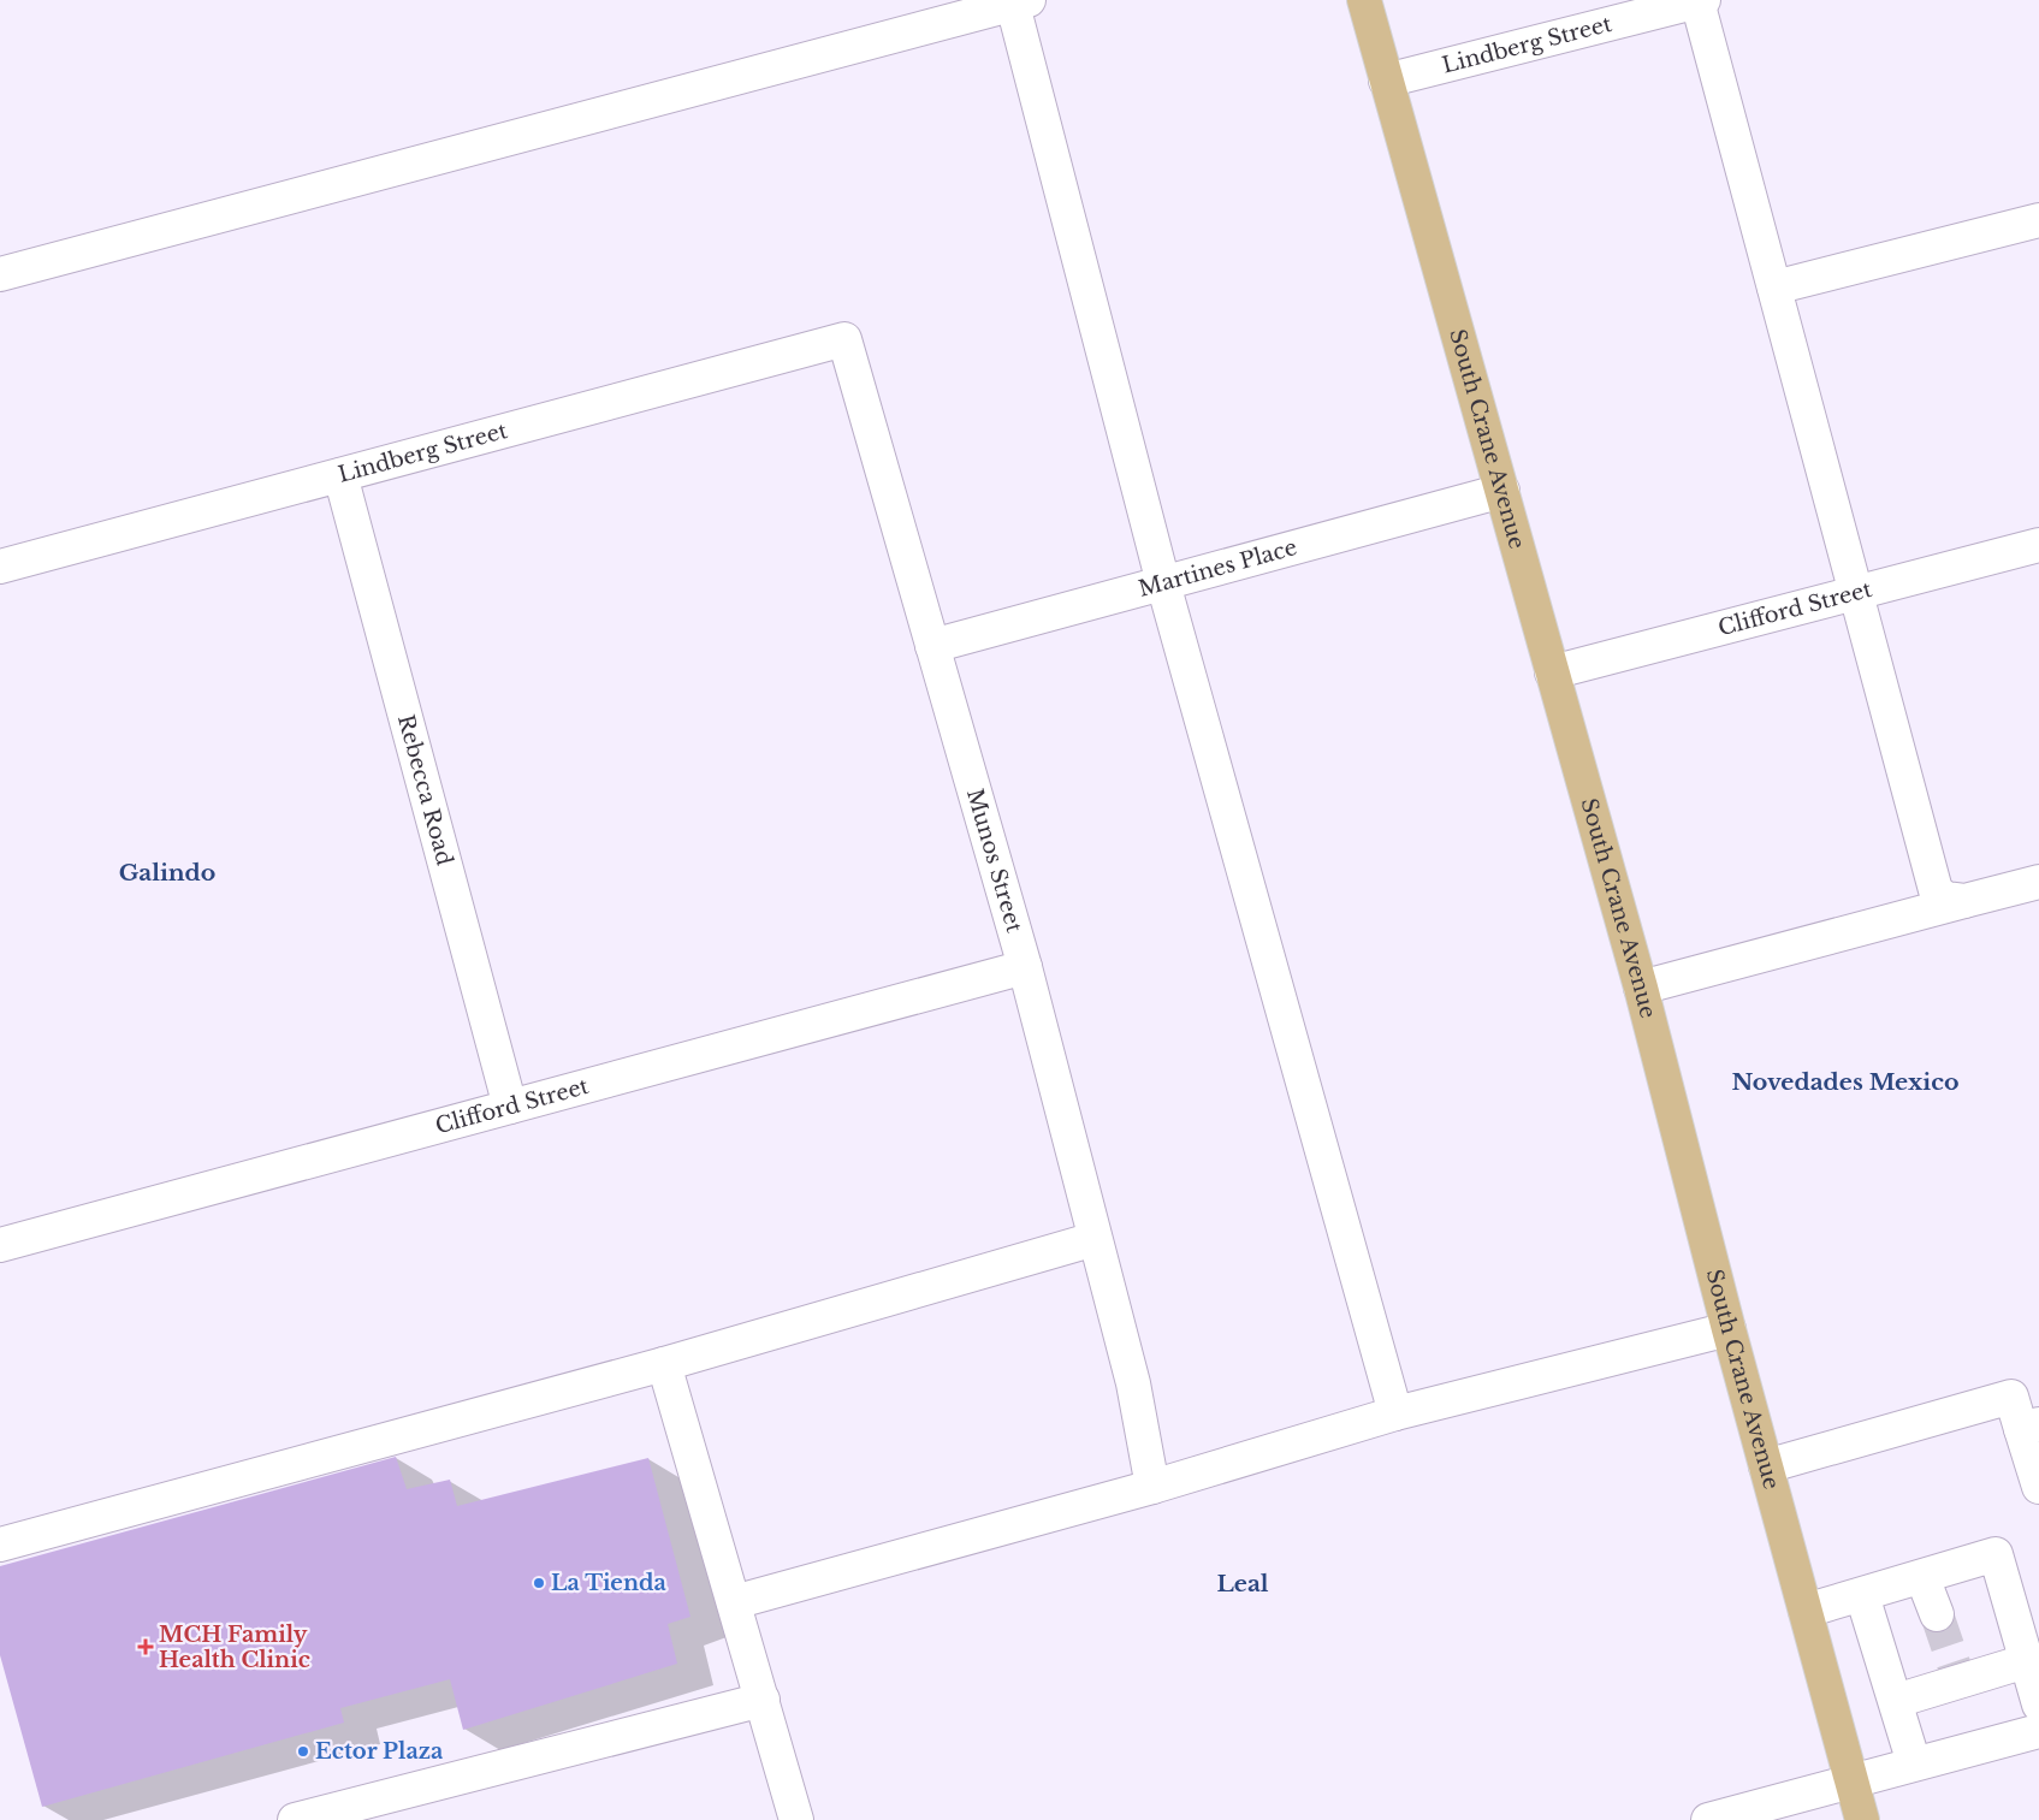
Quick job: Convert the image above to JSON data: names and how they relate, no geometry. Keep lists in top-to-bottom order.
{
  "streets": {
    "main road": ["South Crane Avenue"],
    "street": [
      "Lindberg Street",
      "Martines Place",
      "Clifford Street",
      "Rebecca Road",
      "Munos Street"
    ]
  },
  "crossings": [
    ["Lindberg Street", "South Crane Avenue"],
    ["Lindberg Street", "Rebecca Road"],
    ["Lindberg Street", "Munos Street"],
    ["South Crane Avenue", "Martines Place"],
    ["South Crane Avenue", "Clifford Street"],
    ["Martines Place", "Munos Street"],
    ["Clifford Street", "Rebecca Road"],
    ["Clifford Street", "Munos Street"]
  ],
  "districts": ["Galindo", "Novedades Mexico", "Leal"],
  "places": {
    "other": ["La Tienda", "Ector Plaza"],
    "health": ["MCH Family Health Clinic"]
  }
}
